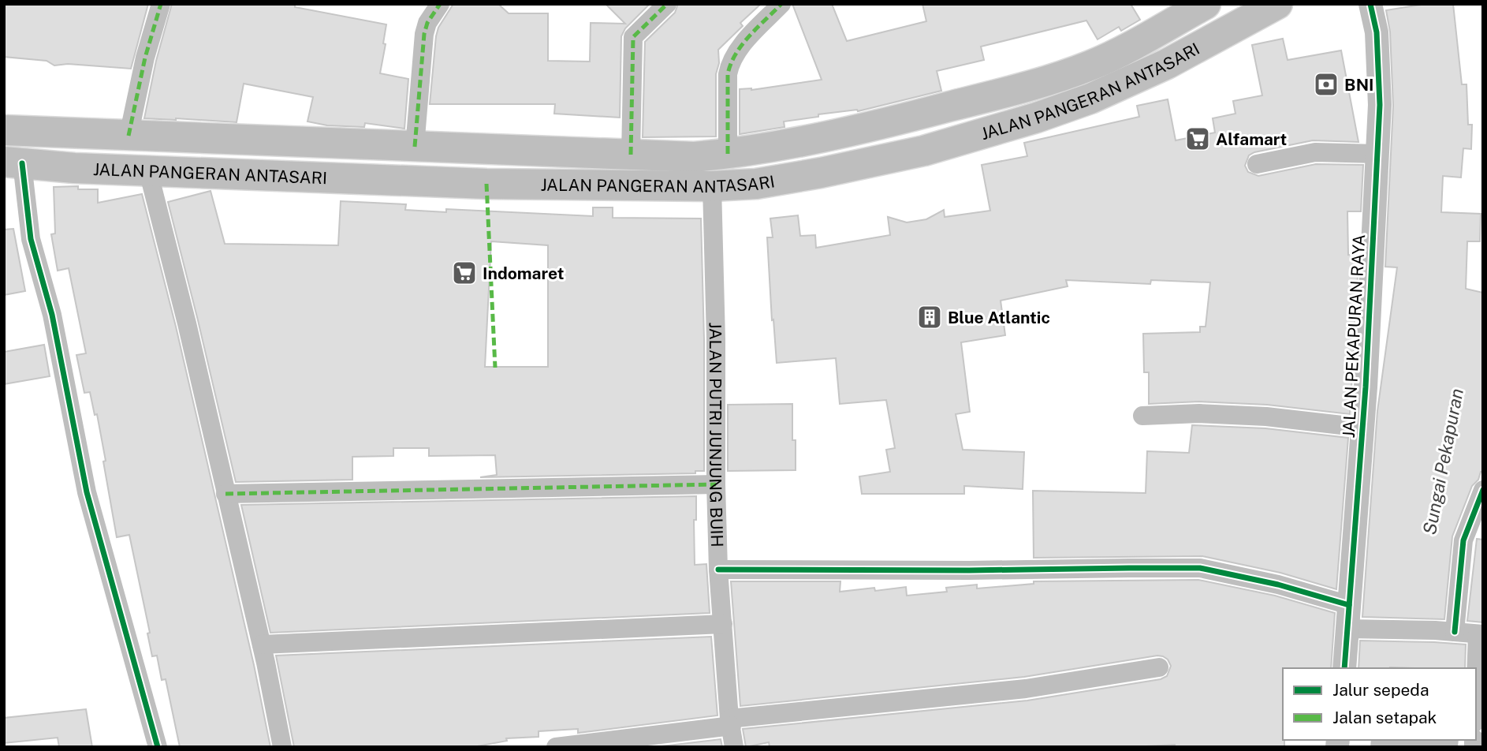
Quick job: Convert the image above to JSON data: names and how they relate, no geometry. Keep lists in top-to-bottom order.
{
  "streets": {
    "highway": ["JALAN PANGERAN ANTASARI"],
    "street": ["JALAN PEKAPURAN RAYA", "JALAN PUTRI JUNJUNG BUIH"]
  },
  "crossings": [
    ["JALAN PANGERAN ANTASARI", "JALAN PUTRI JUNJUNG BUIH"]
  ],
  "water": ["Sungai Pekapuran"],
  "places": {
    "bank": ["BNI"],
    "supermarket": ["Alfamart", "Indomaret"],
    "building": ["Blue Atlantic"]
  },
  "legend": ["Jalur sepeda", "Jalan setapak"]
}
